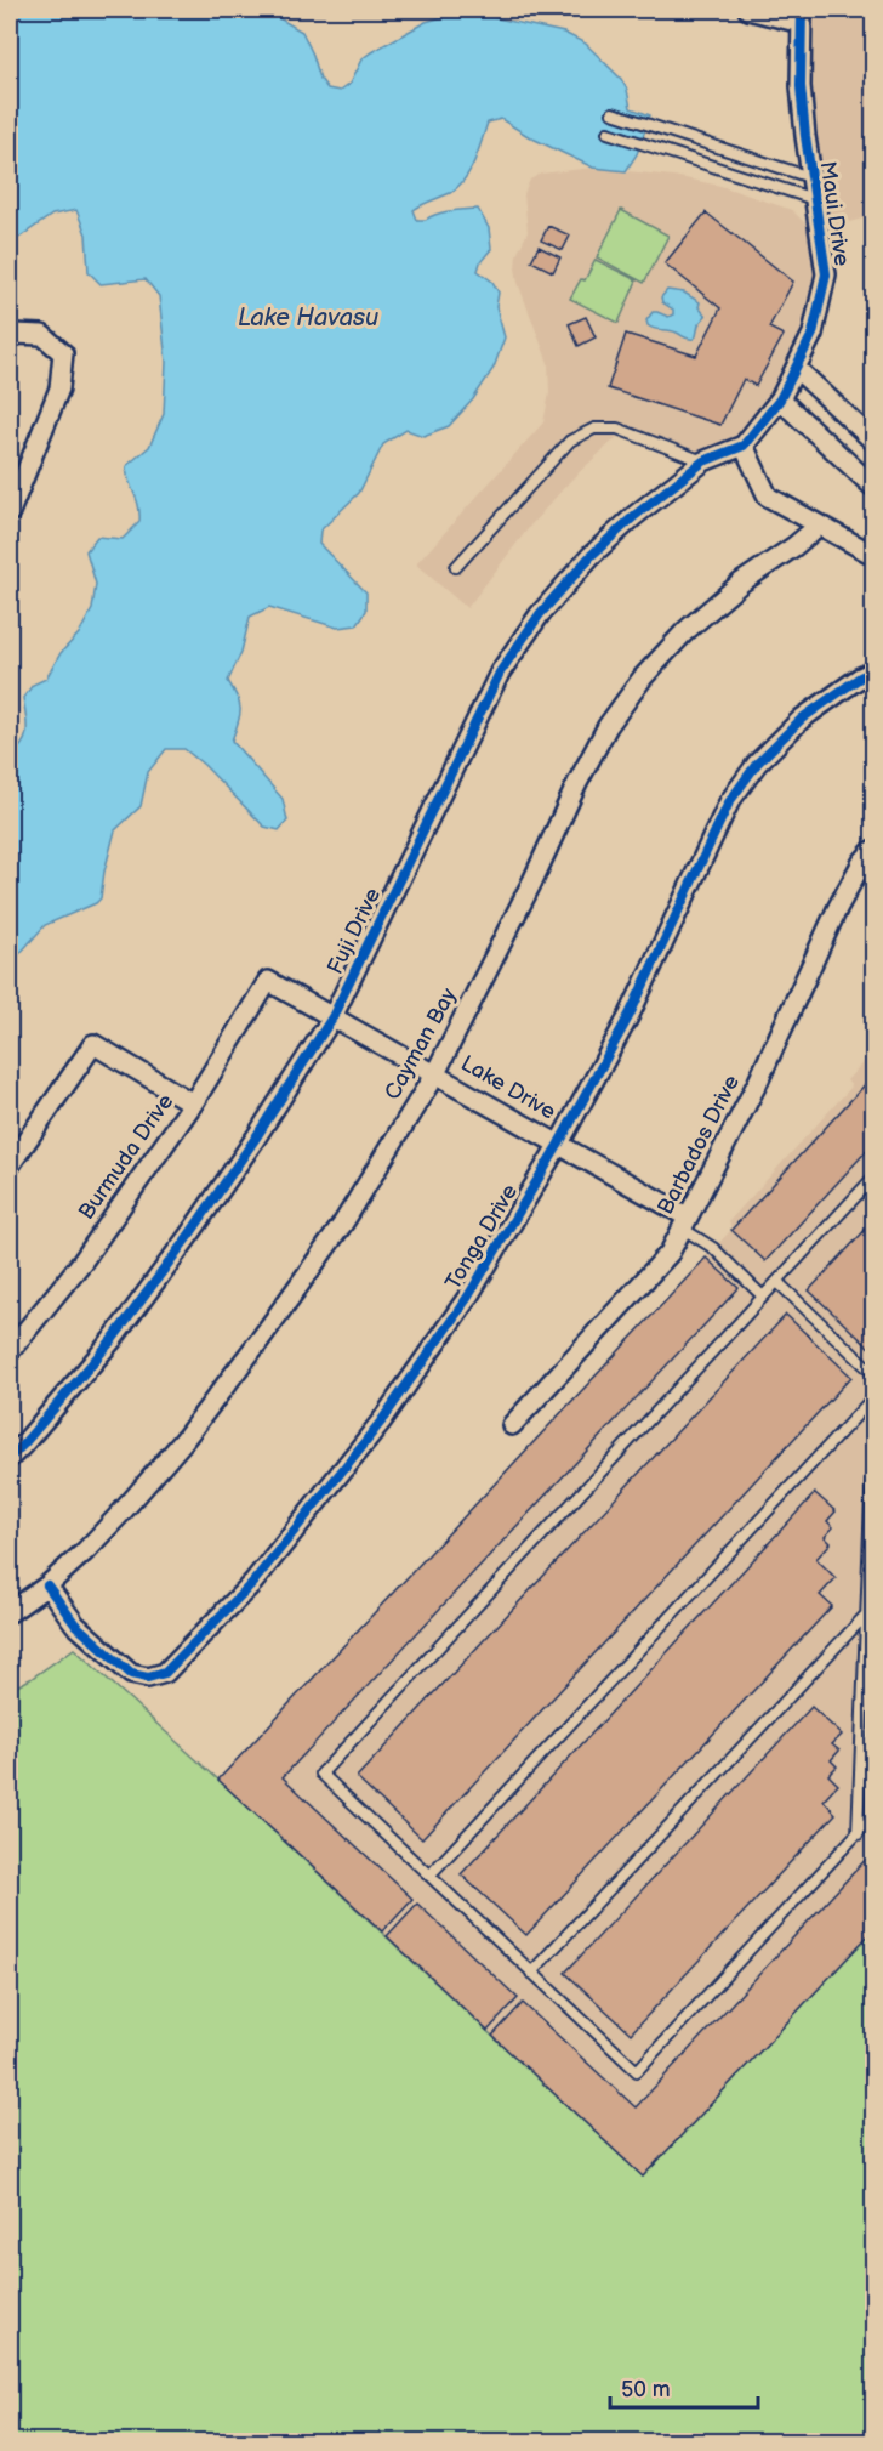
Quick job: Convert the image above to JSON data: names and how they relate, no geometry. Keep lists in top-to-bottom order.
{
  "streets": {
    "street": [
      "Maui Drive",
      "Fuji Drive",
      "Cayman Bay",
      "Lake Drive",
      "Barbados Drive",
      "Burmuda Drive",
      "Tonga Drive"
    ]
  },
  "crossings": [
    ["Maui Drive", "Fuji Drive"],
    ["Fuji Drive", "Lake Drive"],
    ["Cayman Bay", "Lake Drive"],
    ["Cayman Bay", "Tonga Drive"],
    ["Lake Drive", "Barbados Drive"],
    ["Lake Drive", "Burmuda Drive"],
    ["Lake Drive", "Tonga Drive"]
  ],
  "water": ["Lake Havasu"],
  "scale_bar": "50 m"
}
